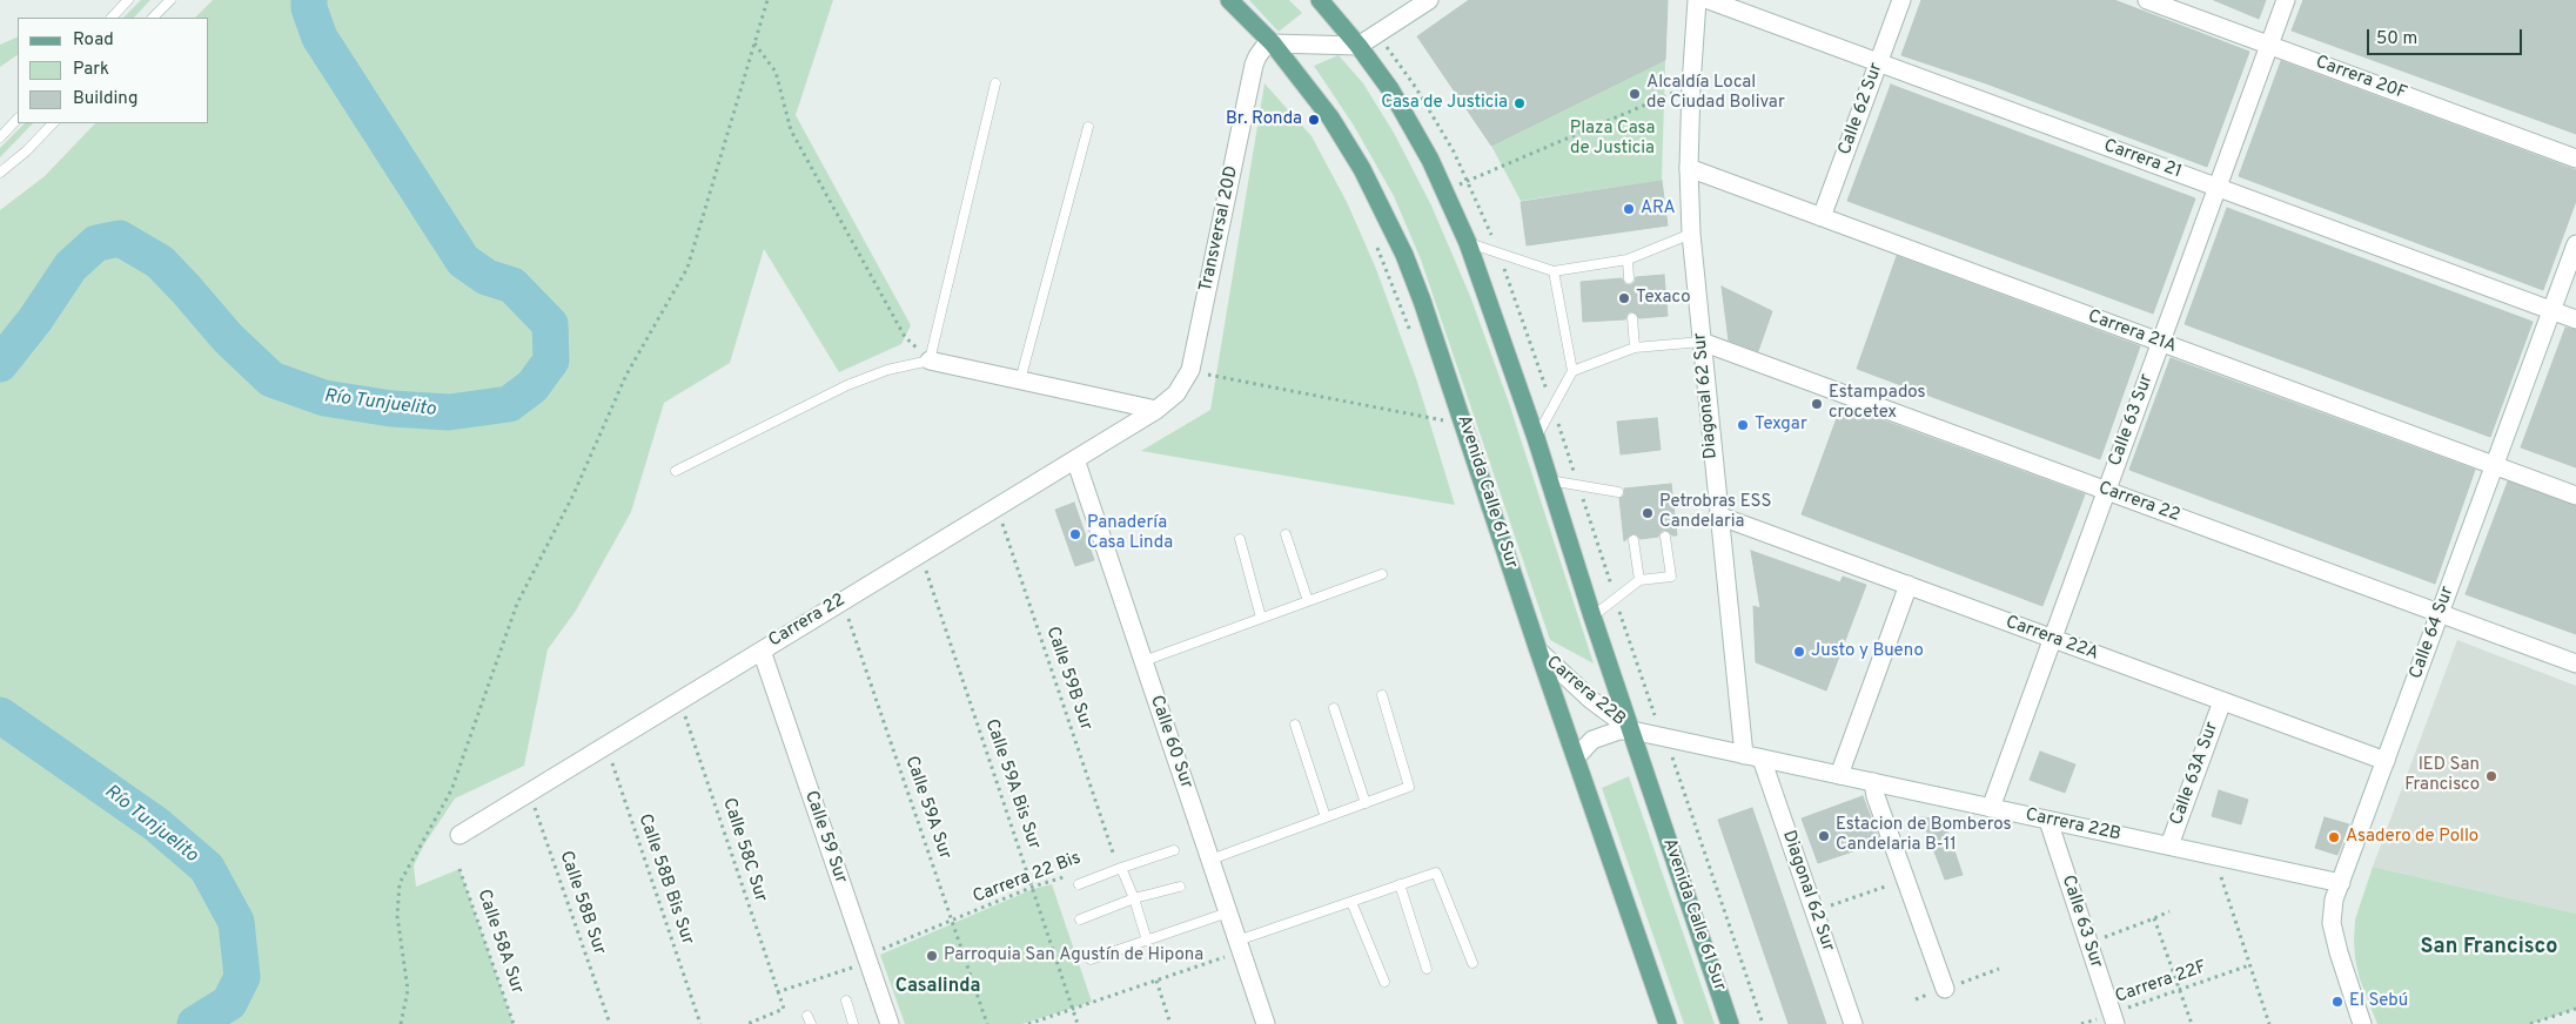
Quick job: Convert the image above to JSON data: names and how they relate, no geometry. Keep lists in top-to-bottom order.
{
  "streets": {
    "main road": ["Avenida Calle 61 Sur"],
    "street": [
      "Carrera 20F",
      "Calle 62 Sur",
      "Carrera 21",
      "Transversal 20D",
      "Carrera 21A",
      "Diagonal 62 Sur",
      "Calle 63 Sur",
      "Carrera 22",
      "Calle 64 Sur",
      "Carrera 22A",
      "Carrera 22B",
      "Calle 60 Sur",
      "Calle 63A Sur",
      "Calle 59 Sur"
    ],
    "path": [
      "Calle 59B Sur",
      "Calle 59A Bis Sur",
      "Calle 59A Sur",
      "Calle 58C Sur",
      "Carrera 22 Bis",
      "Calle 58B Bis Sur",
      "Calle 58B Sur",
      "Calle 58A Sur",
      "Carrera 22F"
    ]
  },
  "crossings": [
    ["Carrera 20F", "Calle 63 Sur"],
    ["Calle 62 Sur", "Carrera 21"],
    ["Calle 62 Sur", "Carrera 21A"],
    ["Carrera 21", "Calle 63 Sur"],
    ["Carrera 21", "Calle 64 Sur"],
    ["Transversal 20D", "Avenida Calle 61 Sur"],
    ["Transversal 20D", "Carrera 22"],
    ["Carrera 21A", "Diagonal 62 Sur"],
    ["Carrera 21A", "Calle 63 Sur"],
    ["Carrera 21A", "Calle 64 Sur"],
    ["Diagonal 62 Sur", "Carrera 22"],
    ["Diagonal 62 Sur", "Carrera 22A"],
    ["Diagonal 62 Sur", "Carrera 22B"],
    ["Calle 63 Sur", "Carrera 22"],
    ["Calle 63 Sur", "Carrera 22A"],
    ["Calle 63 Sur", "Carrera 22B"],
    ["Calle 63 Sur", "Carrera 22F"],
    ["Avenida Calle 61 Sur", "Carrera 22B"],
    ["Carrera 22", "Calle 64 Sur"],
    ["Carrera 22", "Calle 59B Sur"],
    ["Carrera 22", "Calle 60 Sur"],
    ["Carrera 22", "Calle 59A Bis Sur"],
    ["Carrera 22", "Calle 59A Sur"],
    ["Carrera 22", "Calle 59 Sur"],
    ["Carrera 22", "Calle 58C Sur"],
    ["Carrera 22", "Calle 58B Bis Sur"],
    ["Carrera 22", "Calle 58B Sur"],
    ["Calle 64 Sur", "Carrera 22A"],
    ["Calle 64 Sur", "Carrera 22B"],
    ["Carrera 22A", "Calle 63A Sur"],
    ["Carrera 22B", "Calle 63A Sur"],
    ["Calle 59A Bis Sur", "Carrera 22 Bis"],
    ["Calle 59A Sur", "Carrera 22 Bis"],
    ["Calle 59 Sur", "Carrera 22 Bis"],
    ["Calle 58C Sur", "Carrera 22 Bis"]
  ],
  "districts": ["San Francisco", "Casalinda"],
  "water": ["Río Tunjuelito"],
  "parks": ["Plaza Casa de Justicia"],
  "places": [
    "Alcaldía Local de Ciudad Bolivar",
    "Casa de Justicia",
    "Br. Ronda",
    "ARA",
    "Texaco",
    "Estampados crocetex",
    "Texgar",
    "Petrobras ESS Candelaria",
    "Panadería Casa Linda",
    "Justo y Bueno",
    "IED San Francisco",
    "Estacion de Bomberos Candelaria B-11",
    "Asadero de Pollo",
    "Parroquia San Agustín de Hipona",
    "El Sebú"
  ],
  "legend": ["Road", "Park", "Building"],
  "scale_bar": "50 m"
}
